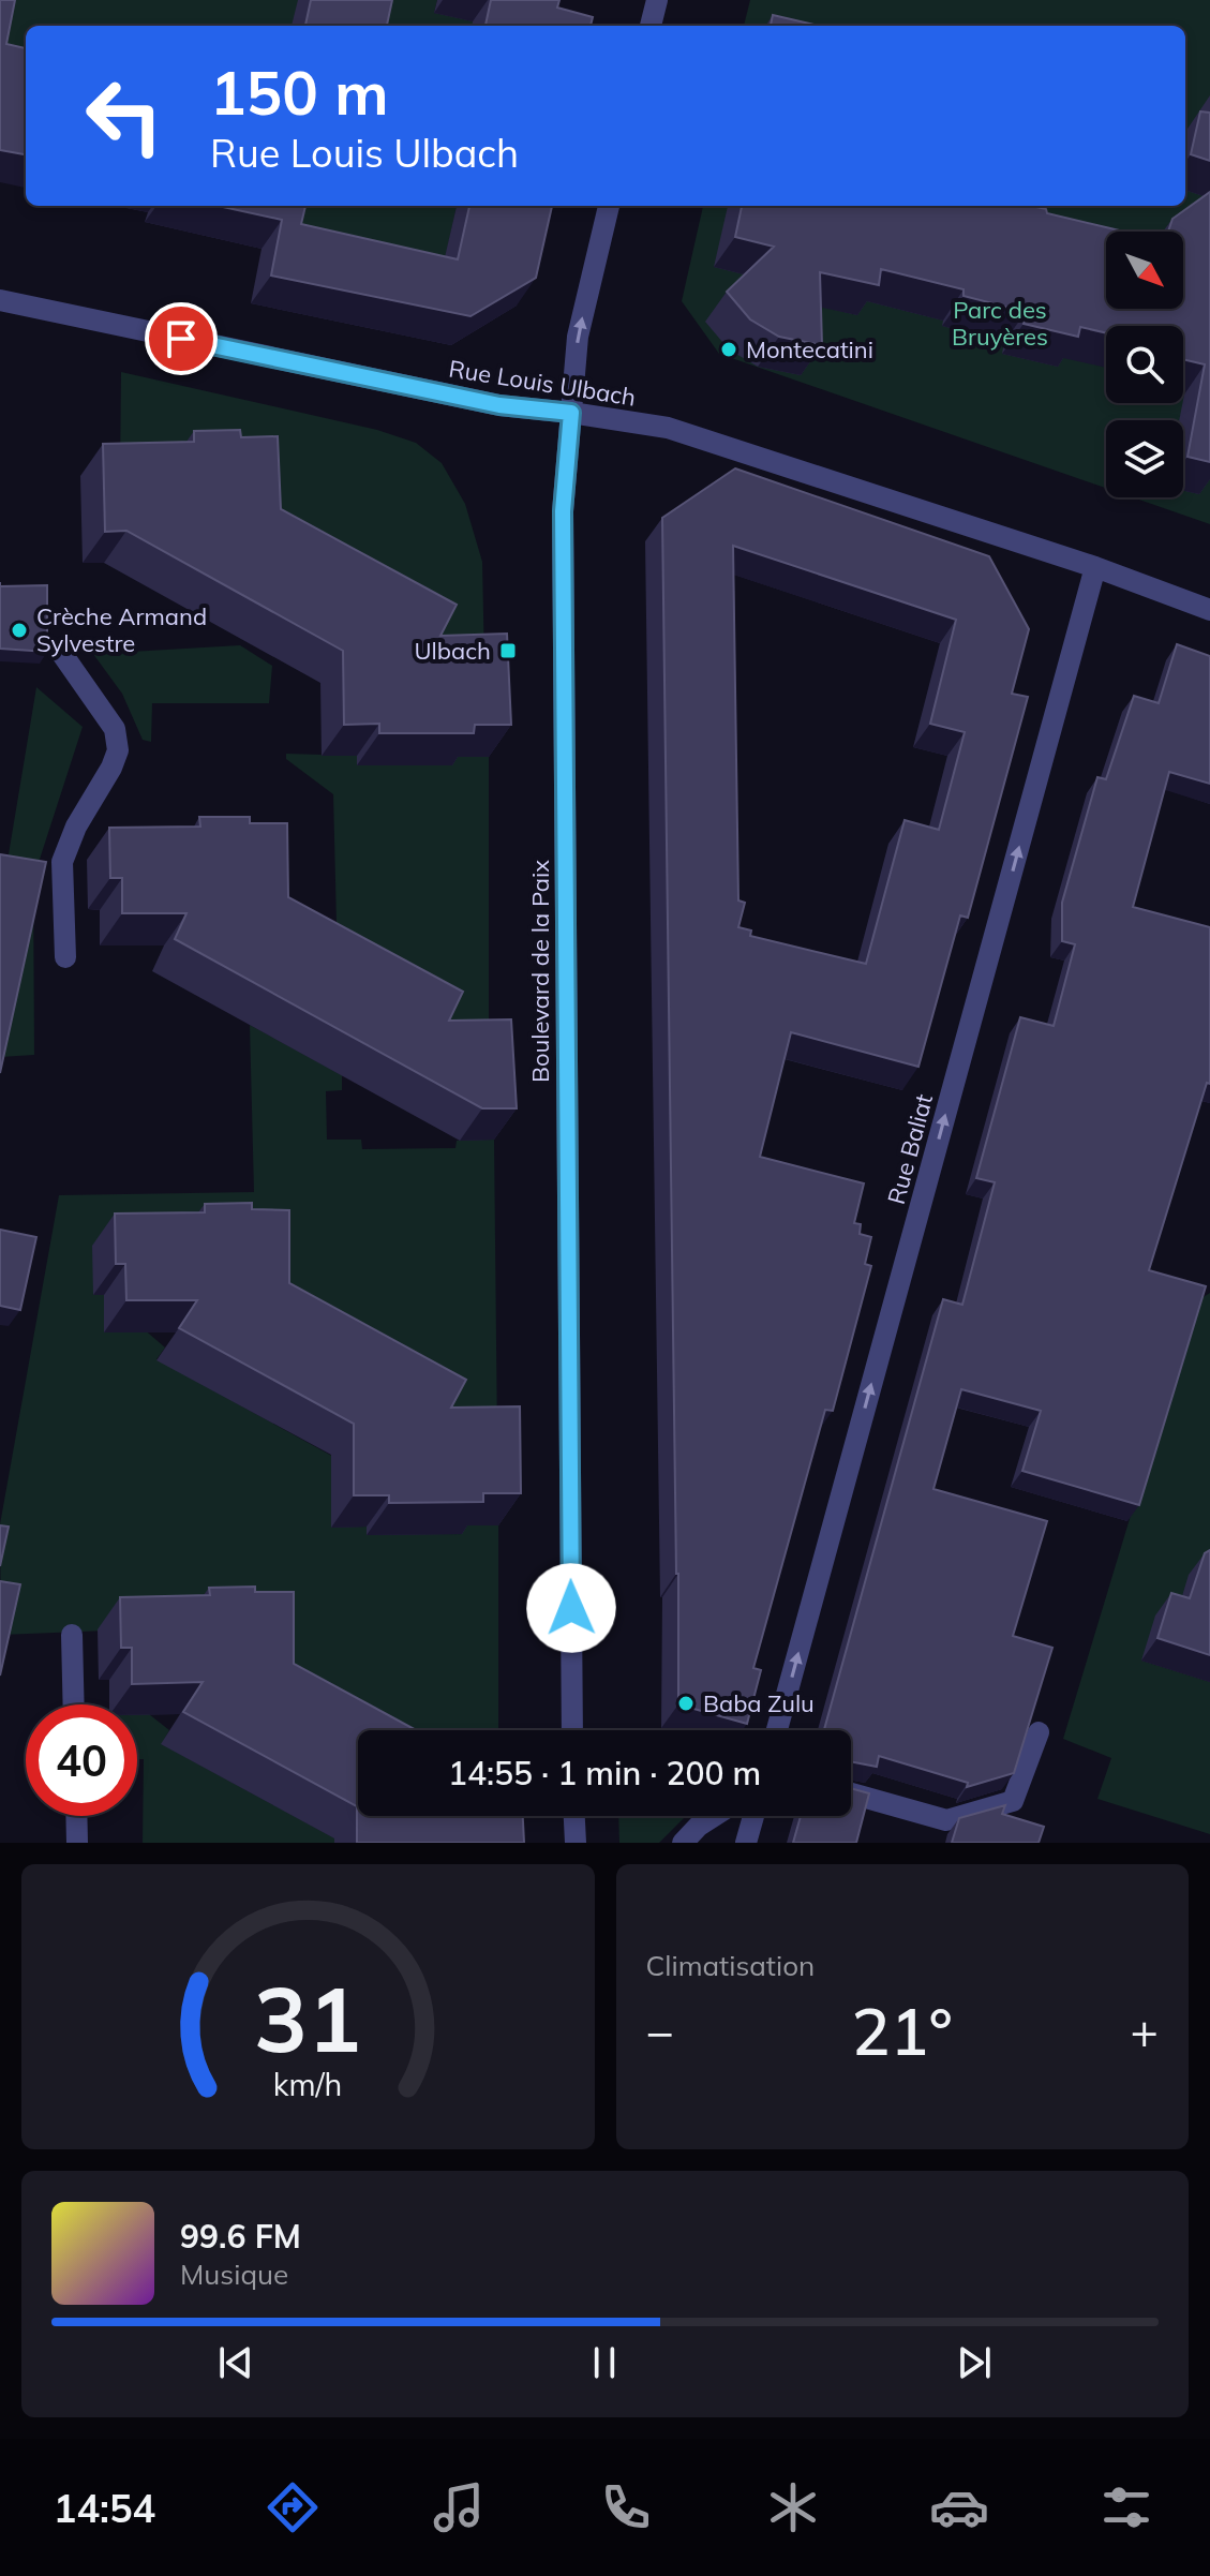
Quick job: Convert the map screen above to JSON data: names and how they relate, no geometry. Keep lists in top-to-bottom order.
{
  "streets": {
    "street": ["Rue Louis Ulbach", "Boulevard de la Paix", "Rue Baliat"]
  },
  "crossings": [
    ["Rue Louis Ulbach", "Boulevard de la Paix"],
    ["Rue Louis Ulbach", "Rue Baliat"]
  ],
  "one_way": ["Rue Baliat"],
  "parks": ["Parc des Bruyères"],
  "places": {
    "other": ["Montecatini", "Crèche Armand Sylvestre", "Baba Zulu"],
    "transit": ["Ulbach"]
  },
  "north": "bottom right",
  "page": {
    "turn": ["150 m", "Rue Louis Ulbach"],
    "limit": "40",
    "trip": "14:55 · 1 min · 200 m",
    "tile": "Climatisation",
    "heat": ["−", "21°", "+"],
    "song": ["99.6 FM", "Musique"],
    "tabs": "14:54",
    "gauge": ["31", "km/h"]
  }
}
